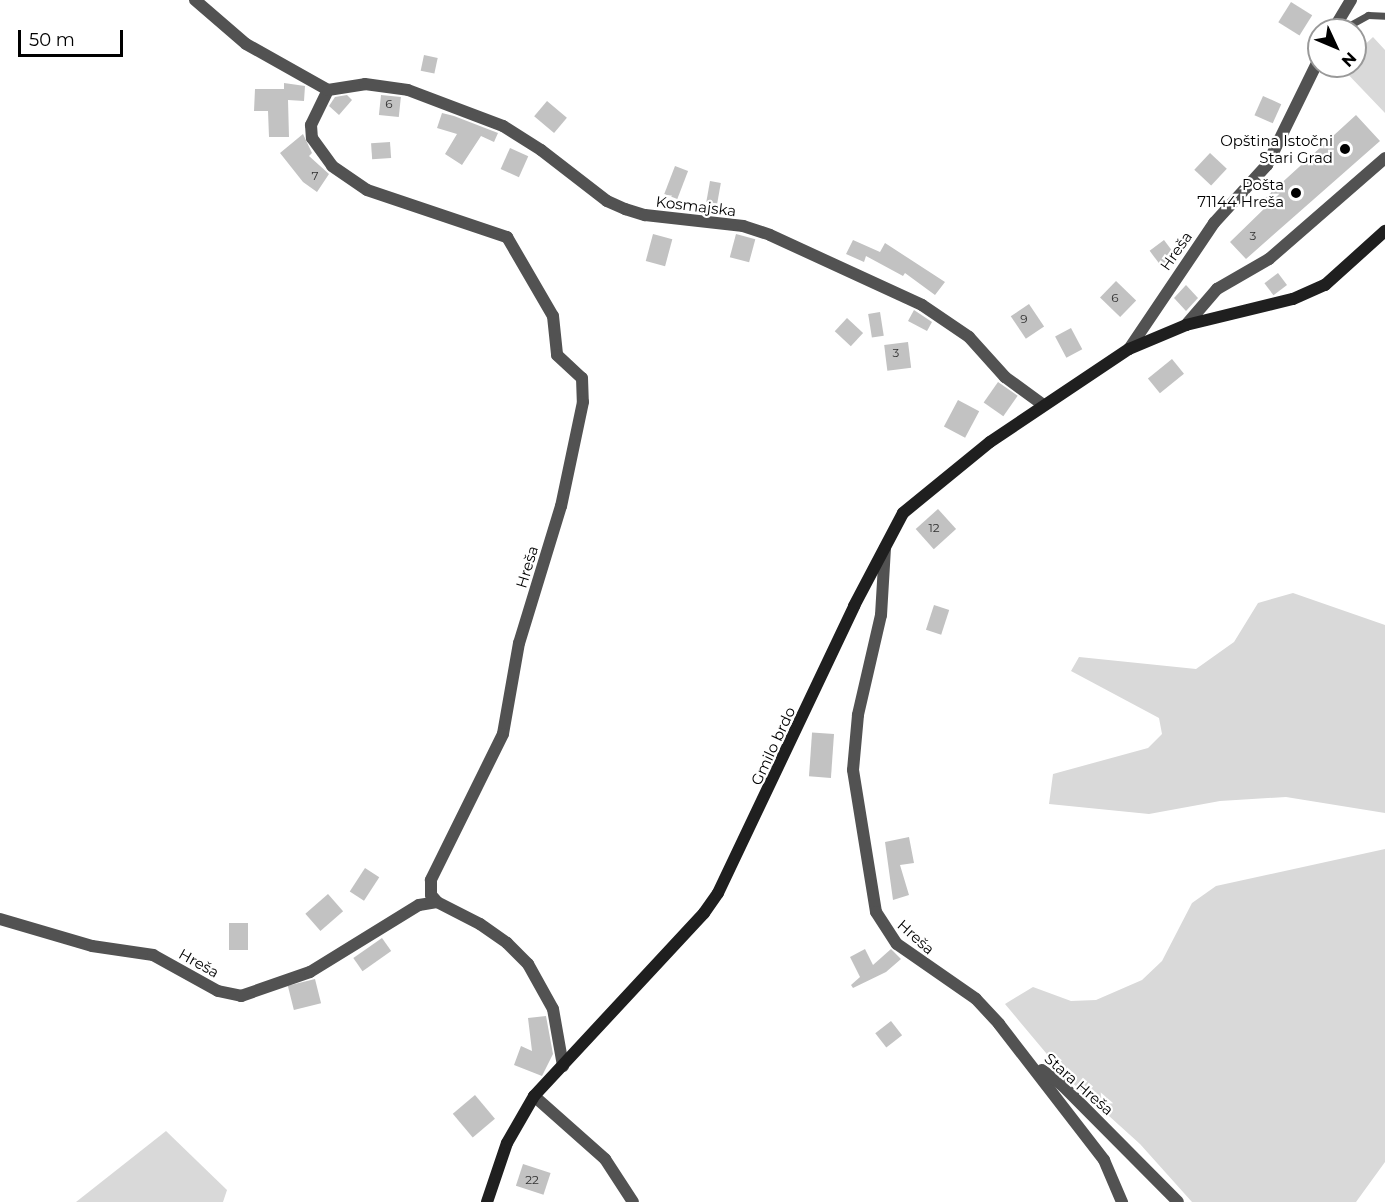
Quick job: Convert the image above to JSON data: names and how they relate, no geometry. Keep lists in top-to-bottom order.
{
  "streets": {
    "main road": ["Gmilo brdo"],
    "street": ["Kosmajska", "Hreša", "Stara Hreša"]
  },
  "crossings": [
    ["Kosmajska", "Hreša"],
    ["Kosmajska", "Gmilo brdo"],
    ["Hreša", "Gmilo brdo"],
    ["Hreša", "Stara Hreša"]
  ],
  "places": ["Opština Istočni Stari Grad", "Pošta 71144 Hreša"],
  "house_numbers": [
    "6",
    "7",
    "3",
    "6",
    "9",
    "3",
    "12",
    "22"
  ],
  "scale_bar": "50 m",
  "north": "bottom right"
}
